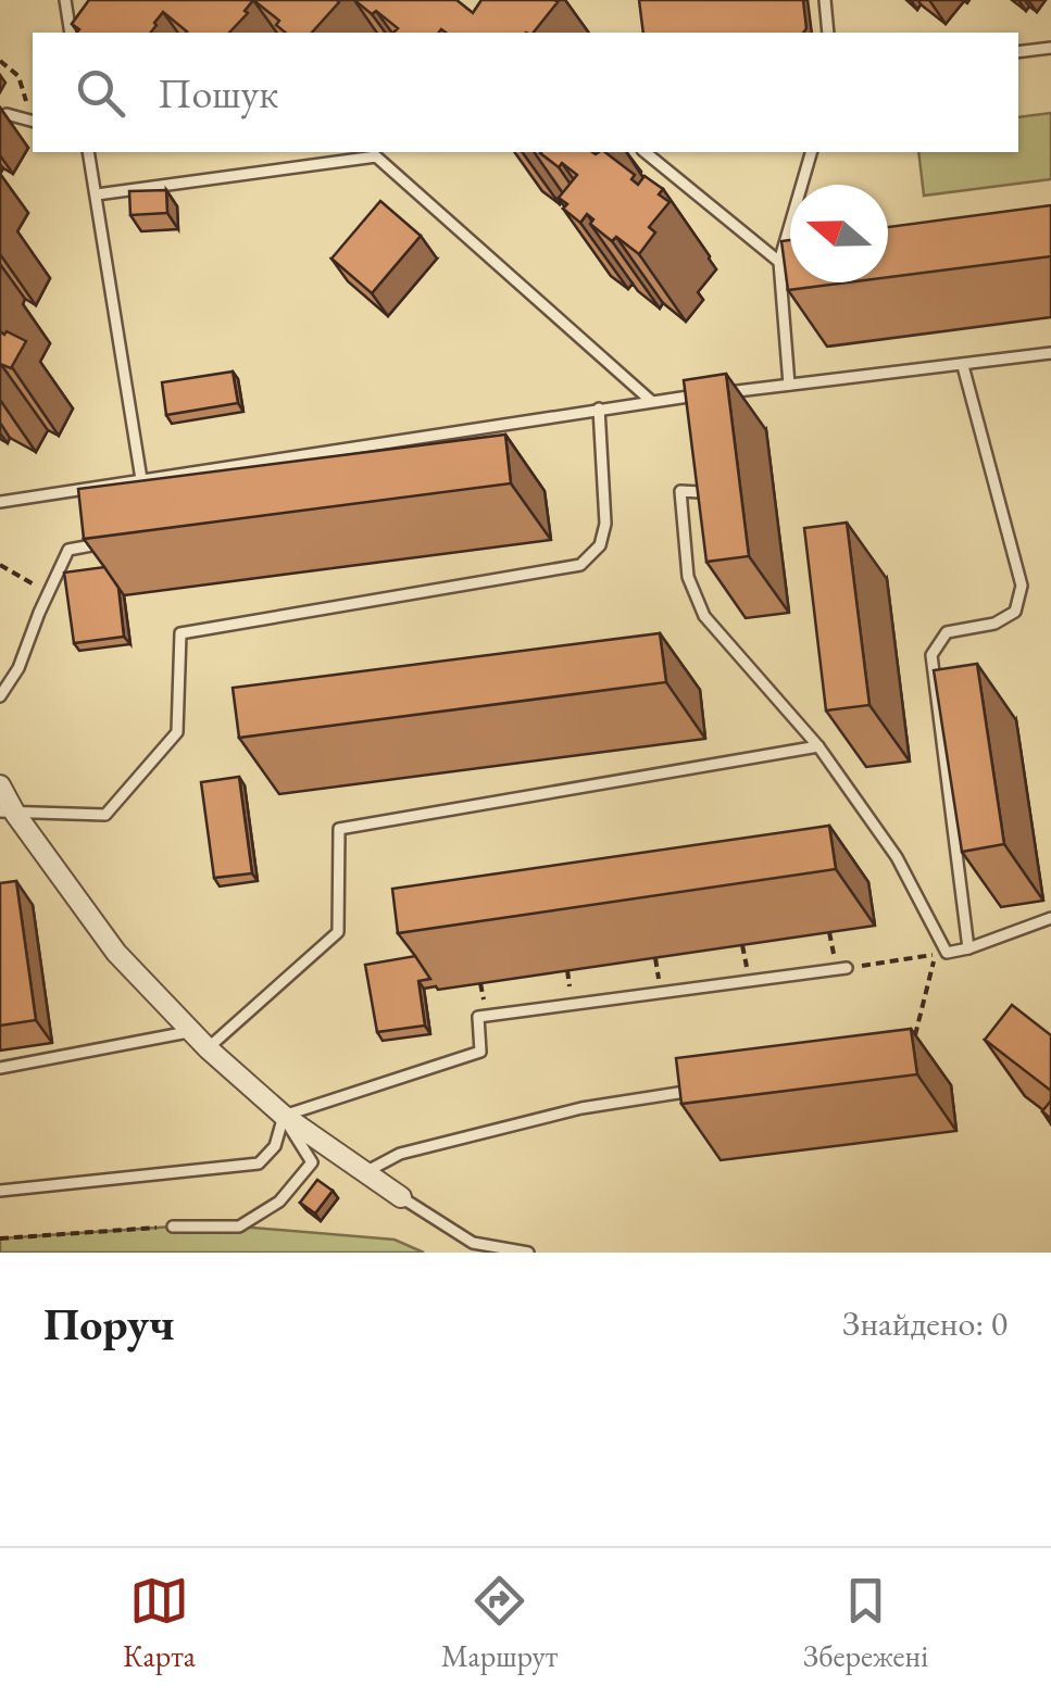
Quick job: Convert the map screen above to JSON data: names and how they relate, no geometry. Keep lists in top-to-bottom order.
{
  "north": "left",
  "page": {
    "search": "Пошук",
    "heading": ["Поруч", "Знайдено: 0"],
    "nav": ["Карта", "Маршрут", "Збережені"]
  }
}
